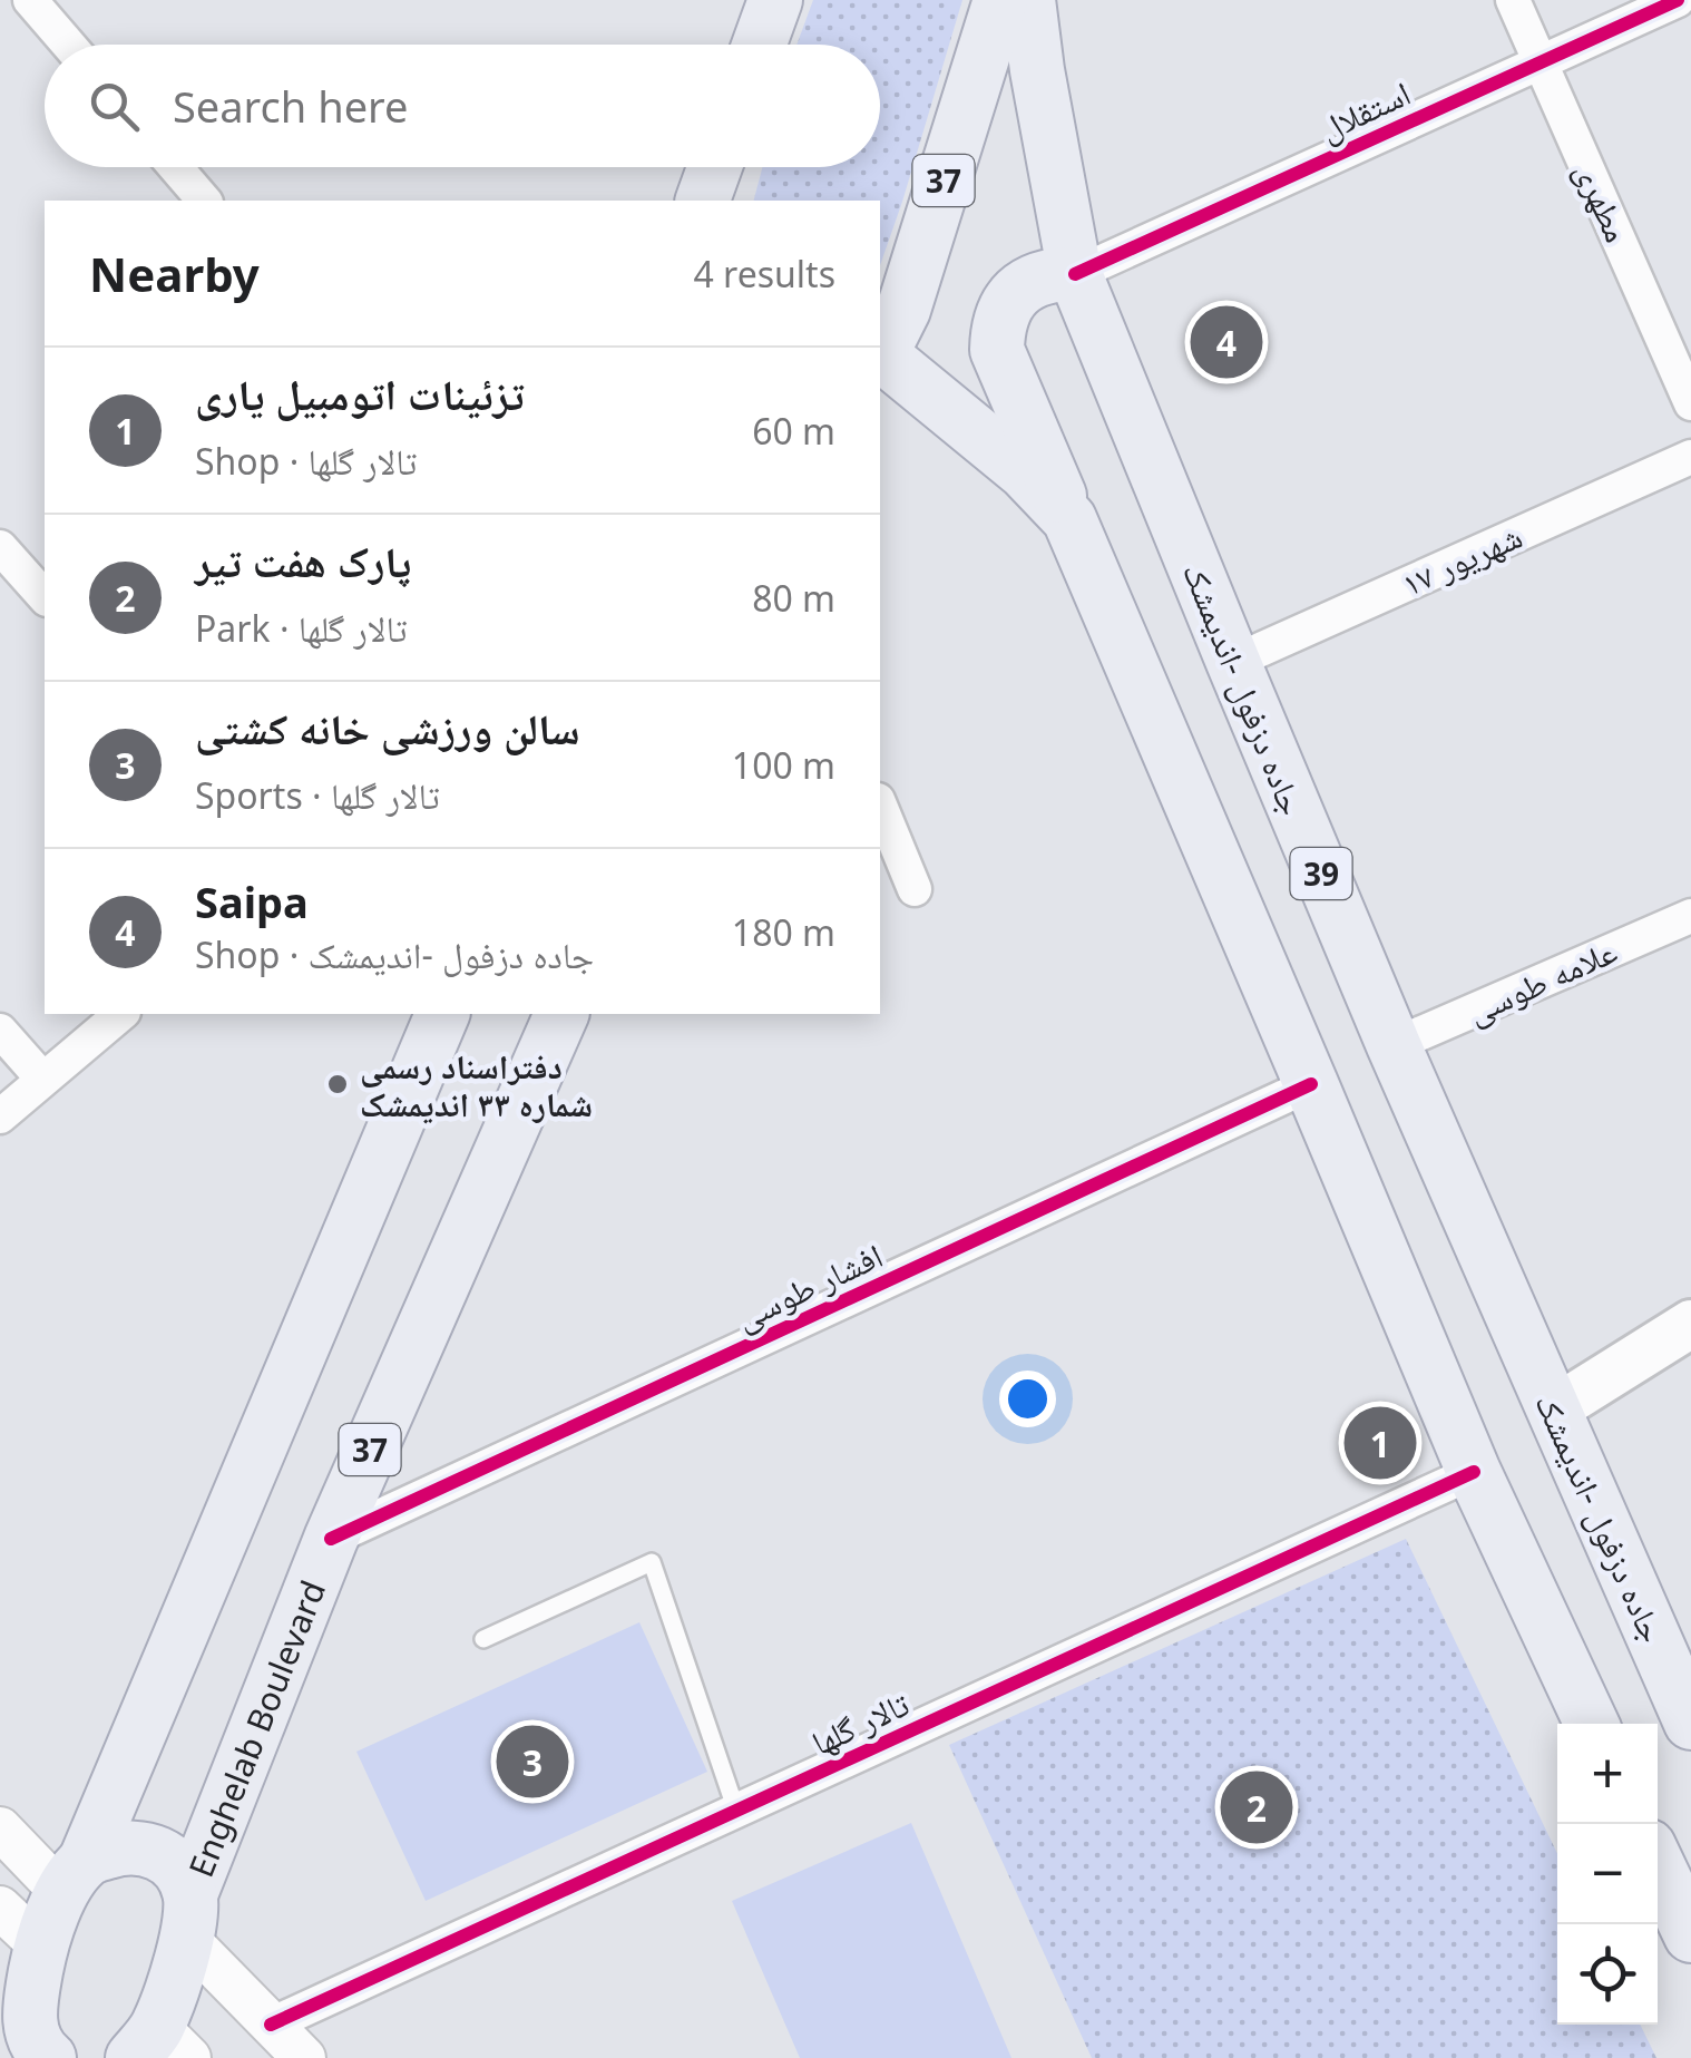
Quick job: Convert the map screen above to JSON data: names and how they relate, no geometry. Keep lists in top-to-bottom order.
{
  "streets": {
    "main road": [
      "37",
      "جاده دزفول -اندیمشک",
      "39",
      "Enghelab Boulevard"
    ],
    "street": [
      "استقلال",
      "مطهری",
      "۱۷ شهریور",
      "علامه طوسی",
      "افشار طوسی",
      "تالار گلها"
    ]
  },
  "crossings": [
    ["استقلال", "مطهری"],
    ["استقلال", "جاده دزفول -اندیمشک"],
    ["37", "Enghelab Boulevard"],
    ["۱۷ شهریور", "جاده دزفول -اندیمشک"],
    ["جاده دزفول -اندیمشک", "علامه طوسی"],
    ["افشار طوسی", "Enghelab Boulevard"]
  ],
  "places": ["دفتراسناد رسمی شماره ۳۳ اندیمشک"],
  "page": {
    "search": "Search here",
    "heading": ["Nearby", "4 results"],
    "pins": [
      "4",
      "1",
      "3",
      "2"
    ],
    "list": [
      {
        "mark": "1",
        "name": "تزئینات اتومبیل یاری",
        "note": "Shop · تالار گلها",
        "value": "60 m"
      },
      {
        "mark": "2",
        "name": "پارک هفت تیر",
        "note": "Park · تالار گلها",
        "value": "80 m"
      },
      {
        "mark": "3",
        "name": "سالن ورزشی خانه کشتی",
        "note": "Sports · تالار گلها",
        "value": "100 m"
      },
      {
        "mark": "4",
        "name": "Saipa",
        "note": "Shop · جاده دزفول -اندیمشک",
        "value": "180 m"
      }
    ],
    "map_buttons": ["+", "−"]
  }
}
